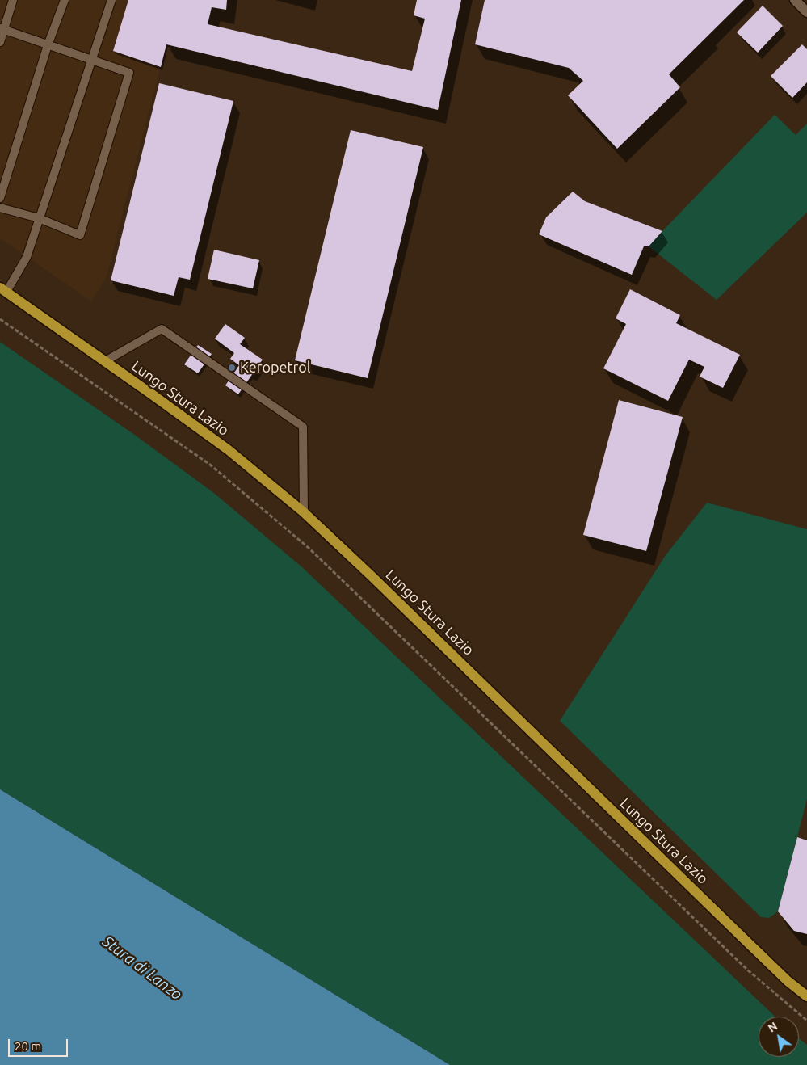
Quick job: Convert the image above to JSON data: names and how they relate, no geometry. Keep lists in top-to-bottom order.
{
  "streets": {
    "main road": ["Lungo Stura Lazio"]
  },
  "water": ["Stura di Lanzo"],
  "places": ["Keropetrol"],
  "scale_bar": "20 m",
  "north": "top left"
}
